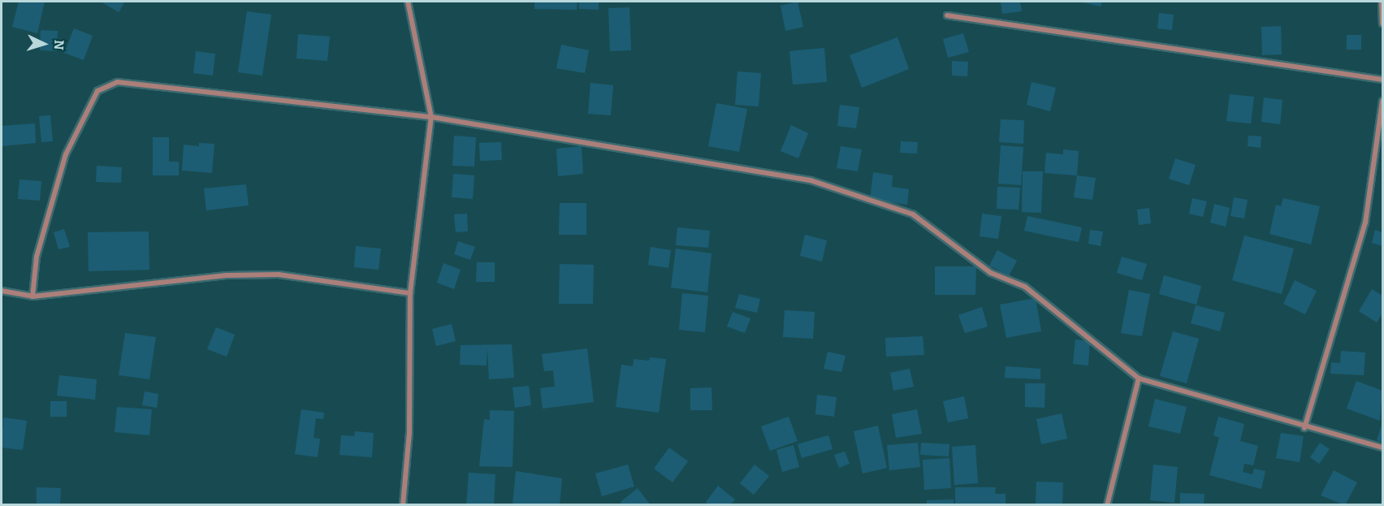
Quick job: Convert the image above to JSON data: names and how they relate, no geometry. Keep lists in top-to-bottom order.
{
  "north": "right"
}
